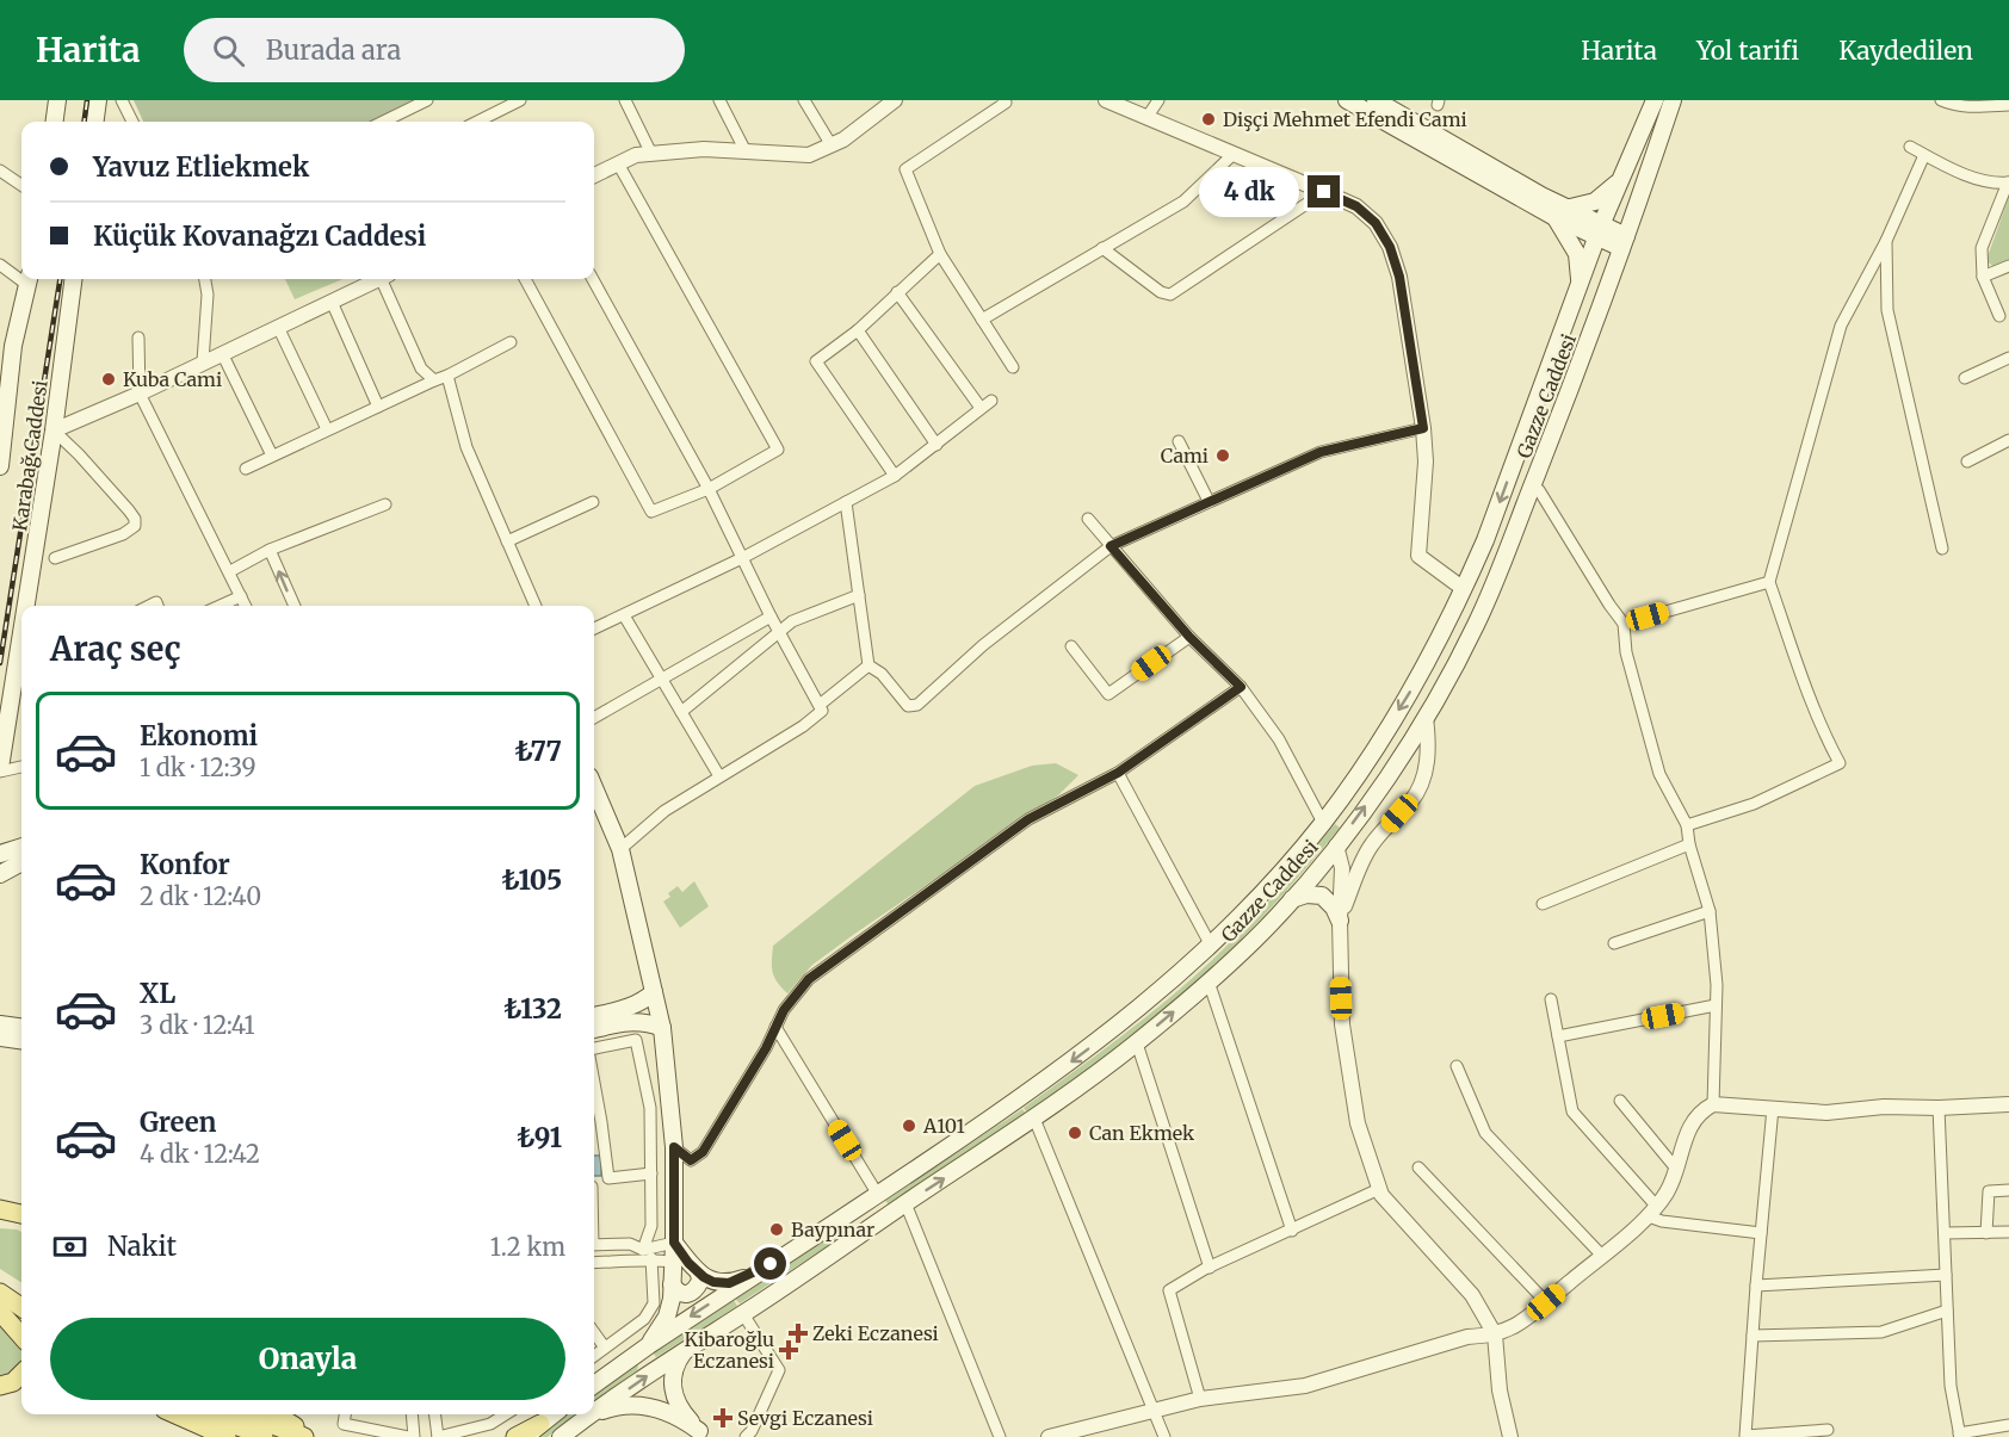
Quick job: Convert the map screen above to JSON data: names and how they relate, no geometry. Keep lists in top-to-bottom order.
{
  "streets": {
    "main road": ["Gazze Caddesi", "Karabağ Caddesi"]
  },
  "places": {
    "other": [
      "Dişçi Mehmet Efendi Cami",
      "Kuba Cami",
      "Cami",
      "A101",
      "Can Ekmek",
      "Baypınar"
    ],
    "health": ["Zeki Eczanesi", "Kibaroğlu Eczanesi", "Sevgi Eczanesi"]
  },
  "page": {
    "header": "Harita",
    "search": "Burada ara",
    "nav": ["Harita", "Yol tarifi", "Kaydedilen"],
    "banner": ["Yavuz Etliekmek", "Küçük Kovanağzı Caddesi"],
    "bubble": "4 dk",
    "heading": "Araç seç",
    "list": [
      {
        "name": "Ekonomi",
        "note": "1 dk · 12:39",
        "value": "₺77"
      },
      {
        "name": "Konfor",
        "note": "2 dk · 12:40",
        "value": "₺105"
      },
      {
        "name": "XL",
        "note": "3 dk · 12:41",
        "value": "₺132"
      },
      {
        "name": "Green",
        "note": "4 dk · 12:42",
        "value": "₺91"
      }
    ],
    "pay": ["Nakit", "1.2 km"],
    "buttons": "Onayla"
  }
}
